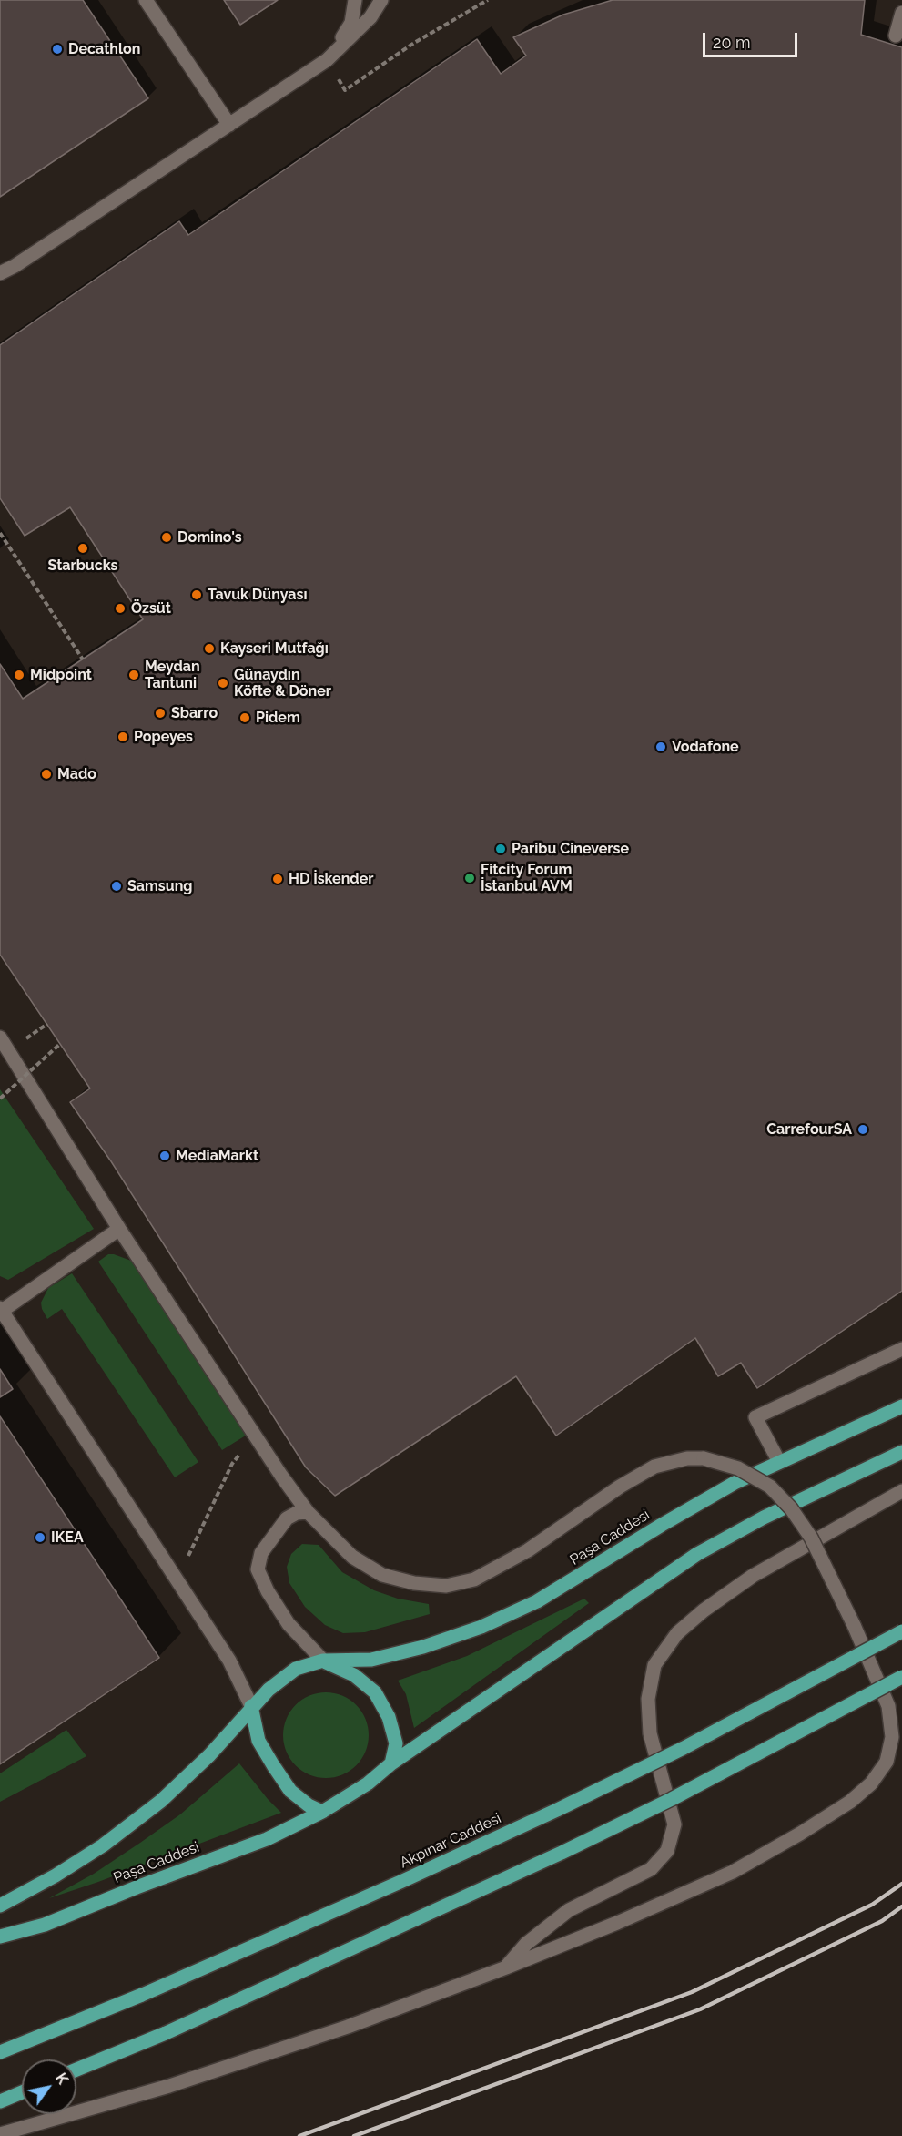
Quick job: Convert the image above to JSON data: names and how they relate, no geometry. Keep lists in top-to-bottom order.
{
  "streets": {
    "main road": ["Paşa Caddesi", "Akpınar Caddesi"]
  },
  "places": [
    "Decathlon",
    "Domino's",
    "Starbucks",
    "Tavuk Dünyası",
    "Özsüt",
    "Kayseri Mutfağı",
    "Midpoint",
    "Meydan Tantuni",
    "Günaydın Köfte & Döner",
    "Sbarro",
    "Pidem",
    "Popeyes",
    "Vodafone",
    "Mado",
    "Paribu Cineverse",
    "Fitcity Forum İstanbul AVM",
    "HD İskender",
    "Samsung",
    "CarrefourSA",
    "MediaMarkt",
    "IKEA"
  ],
  "scale_bar": "20 m",
  "north": "top right"
}
